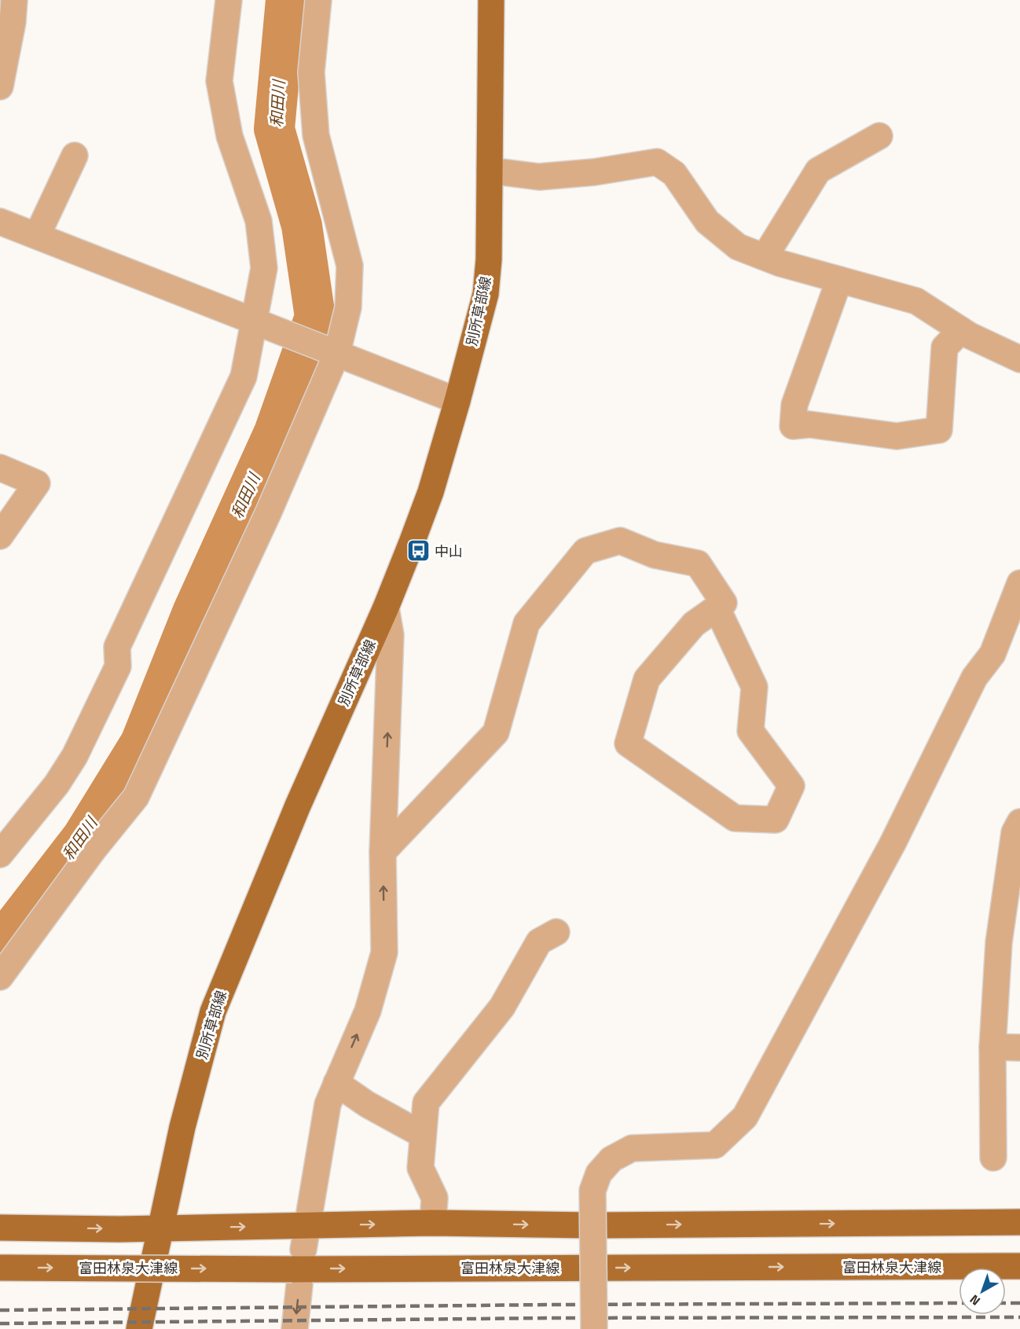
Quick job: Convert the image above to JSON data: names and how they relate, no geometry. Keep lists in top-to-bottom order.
{
  "streets": {
    "main road": ["別所草部線", "富田林泉大津線"]
  },
  "water": ["和田川"],
  "places": {
    "bus stop": ["中山"]
  },
  "north": "bottom left"
}
